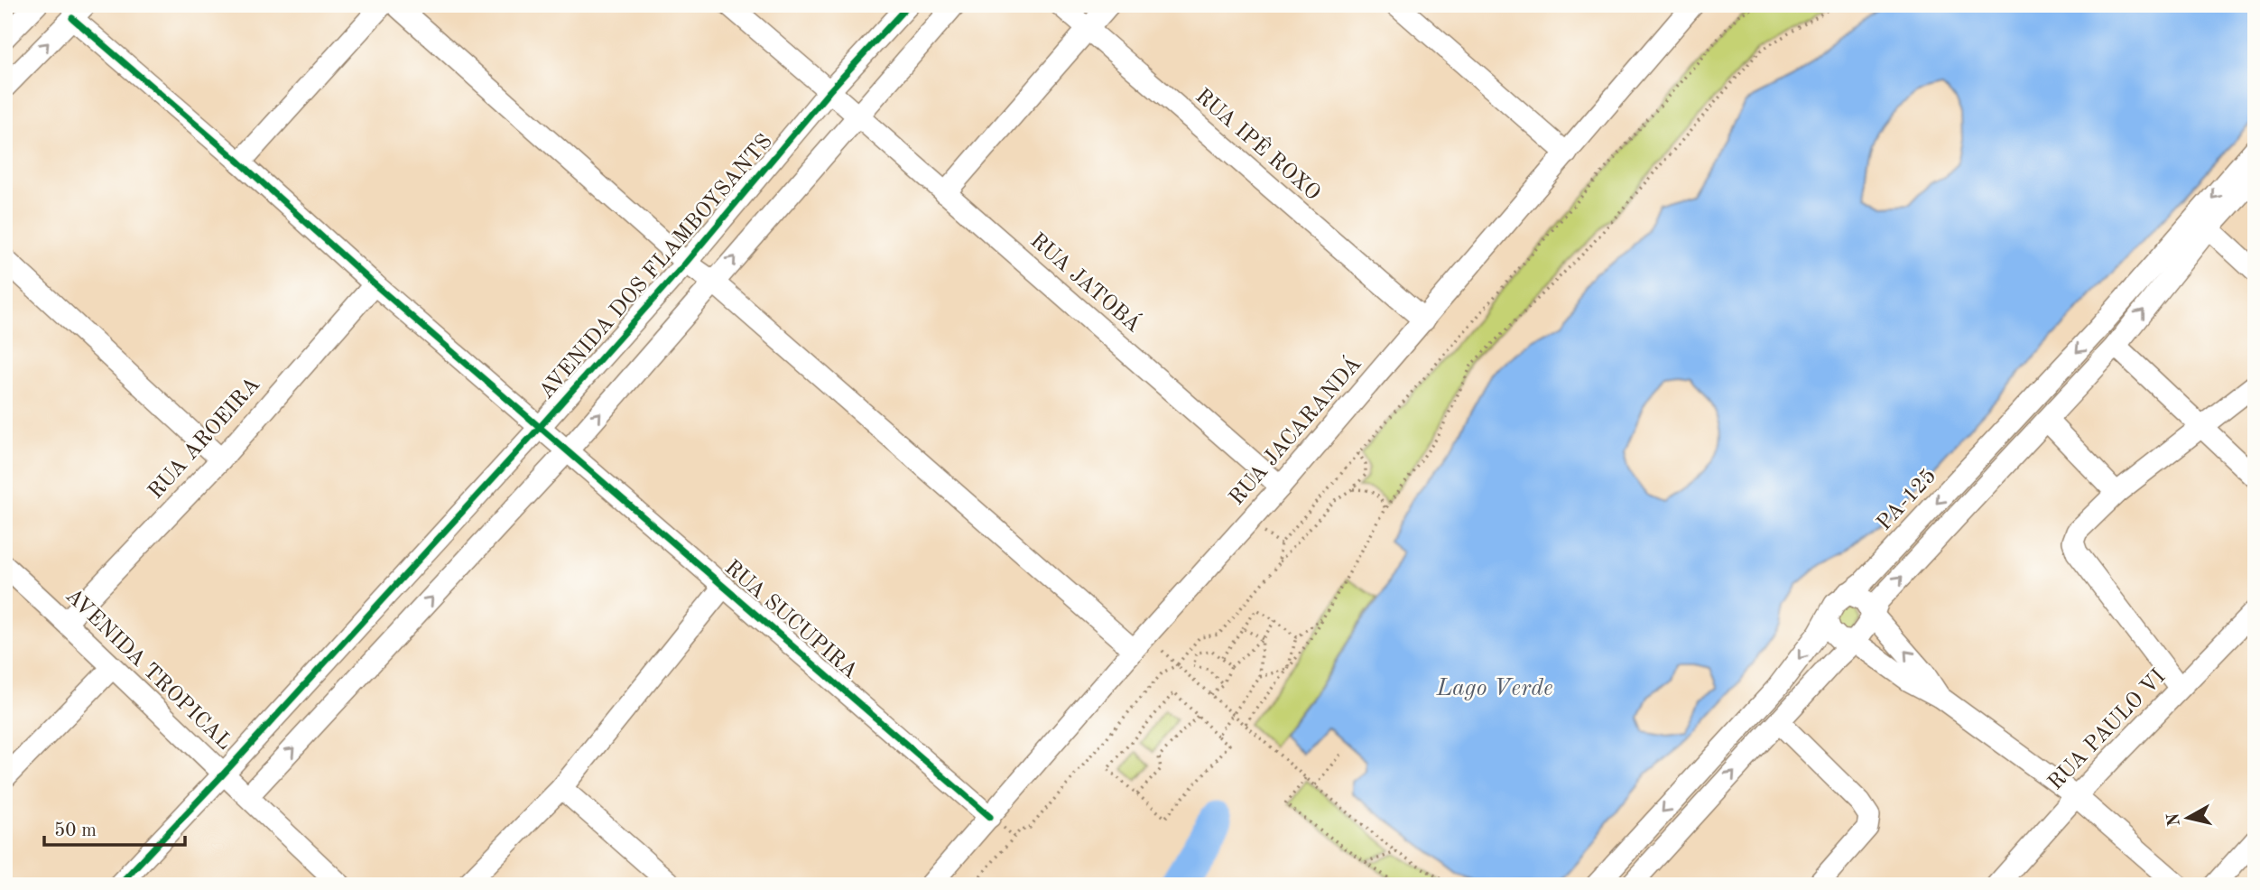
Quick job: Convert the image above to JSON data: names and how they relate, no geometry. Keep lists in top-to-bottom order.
{
  "streets": {
    "street": [
      "RUA IPÊ ROXO",
      "AVENIDA DOS FLAMBOYSANTS",
      "RUA JATOBÁ",
      "RUA JACARANDÁ",
      "RUA AROEIRA",
      "PA-125",
      "RUA SUCUPIRA",
      "AVENIDA TROPICAL",
      "RUA PAULO VI"
    ]
  },
  "crossings": [
    ["RUA IPÊ ROXO", "RUA JACARANDÁ"],
    ["AVENIDA DOS FLAMBOYSANTS", "RUA JATOBÁ"],
    ["AVENIDA DOS FLAMBOYSANTS", "RUA SUCUPIRA"],
    ["AVENIDA DOS FLAMBOYSANTS", "AVENIDA TROPICAL"],
    ["RUA JATOBÁ", "RUA JACARANDÁ"],
    ["RUA JACARANDÁ", "RUA SUCUPIRA"],
    ["RUA AROEIRA", "RUA SUCUPIRA"],
    ["RUA AROEIRA", "AVENIDA TROPICAL"]
  ],
  "water": ["Lago Verde"],
  "scale_bar": "50 m",
  "north": "left"
}
